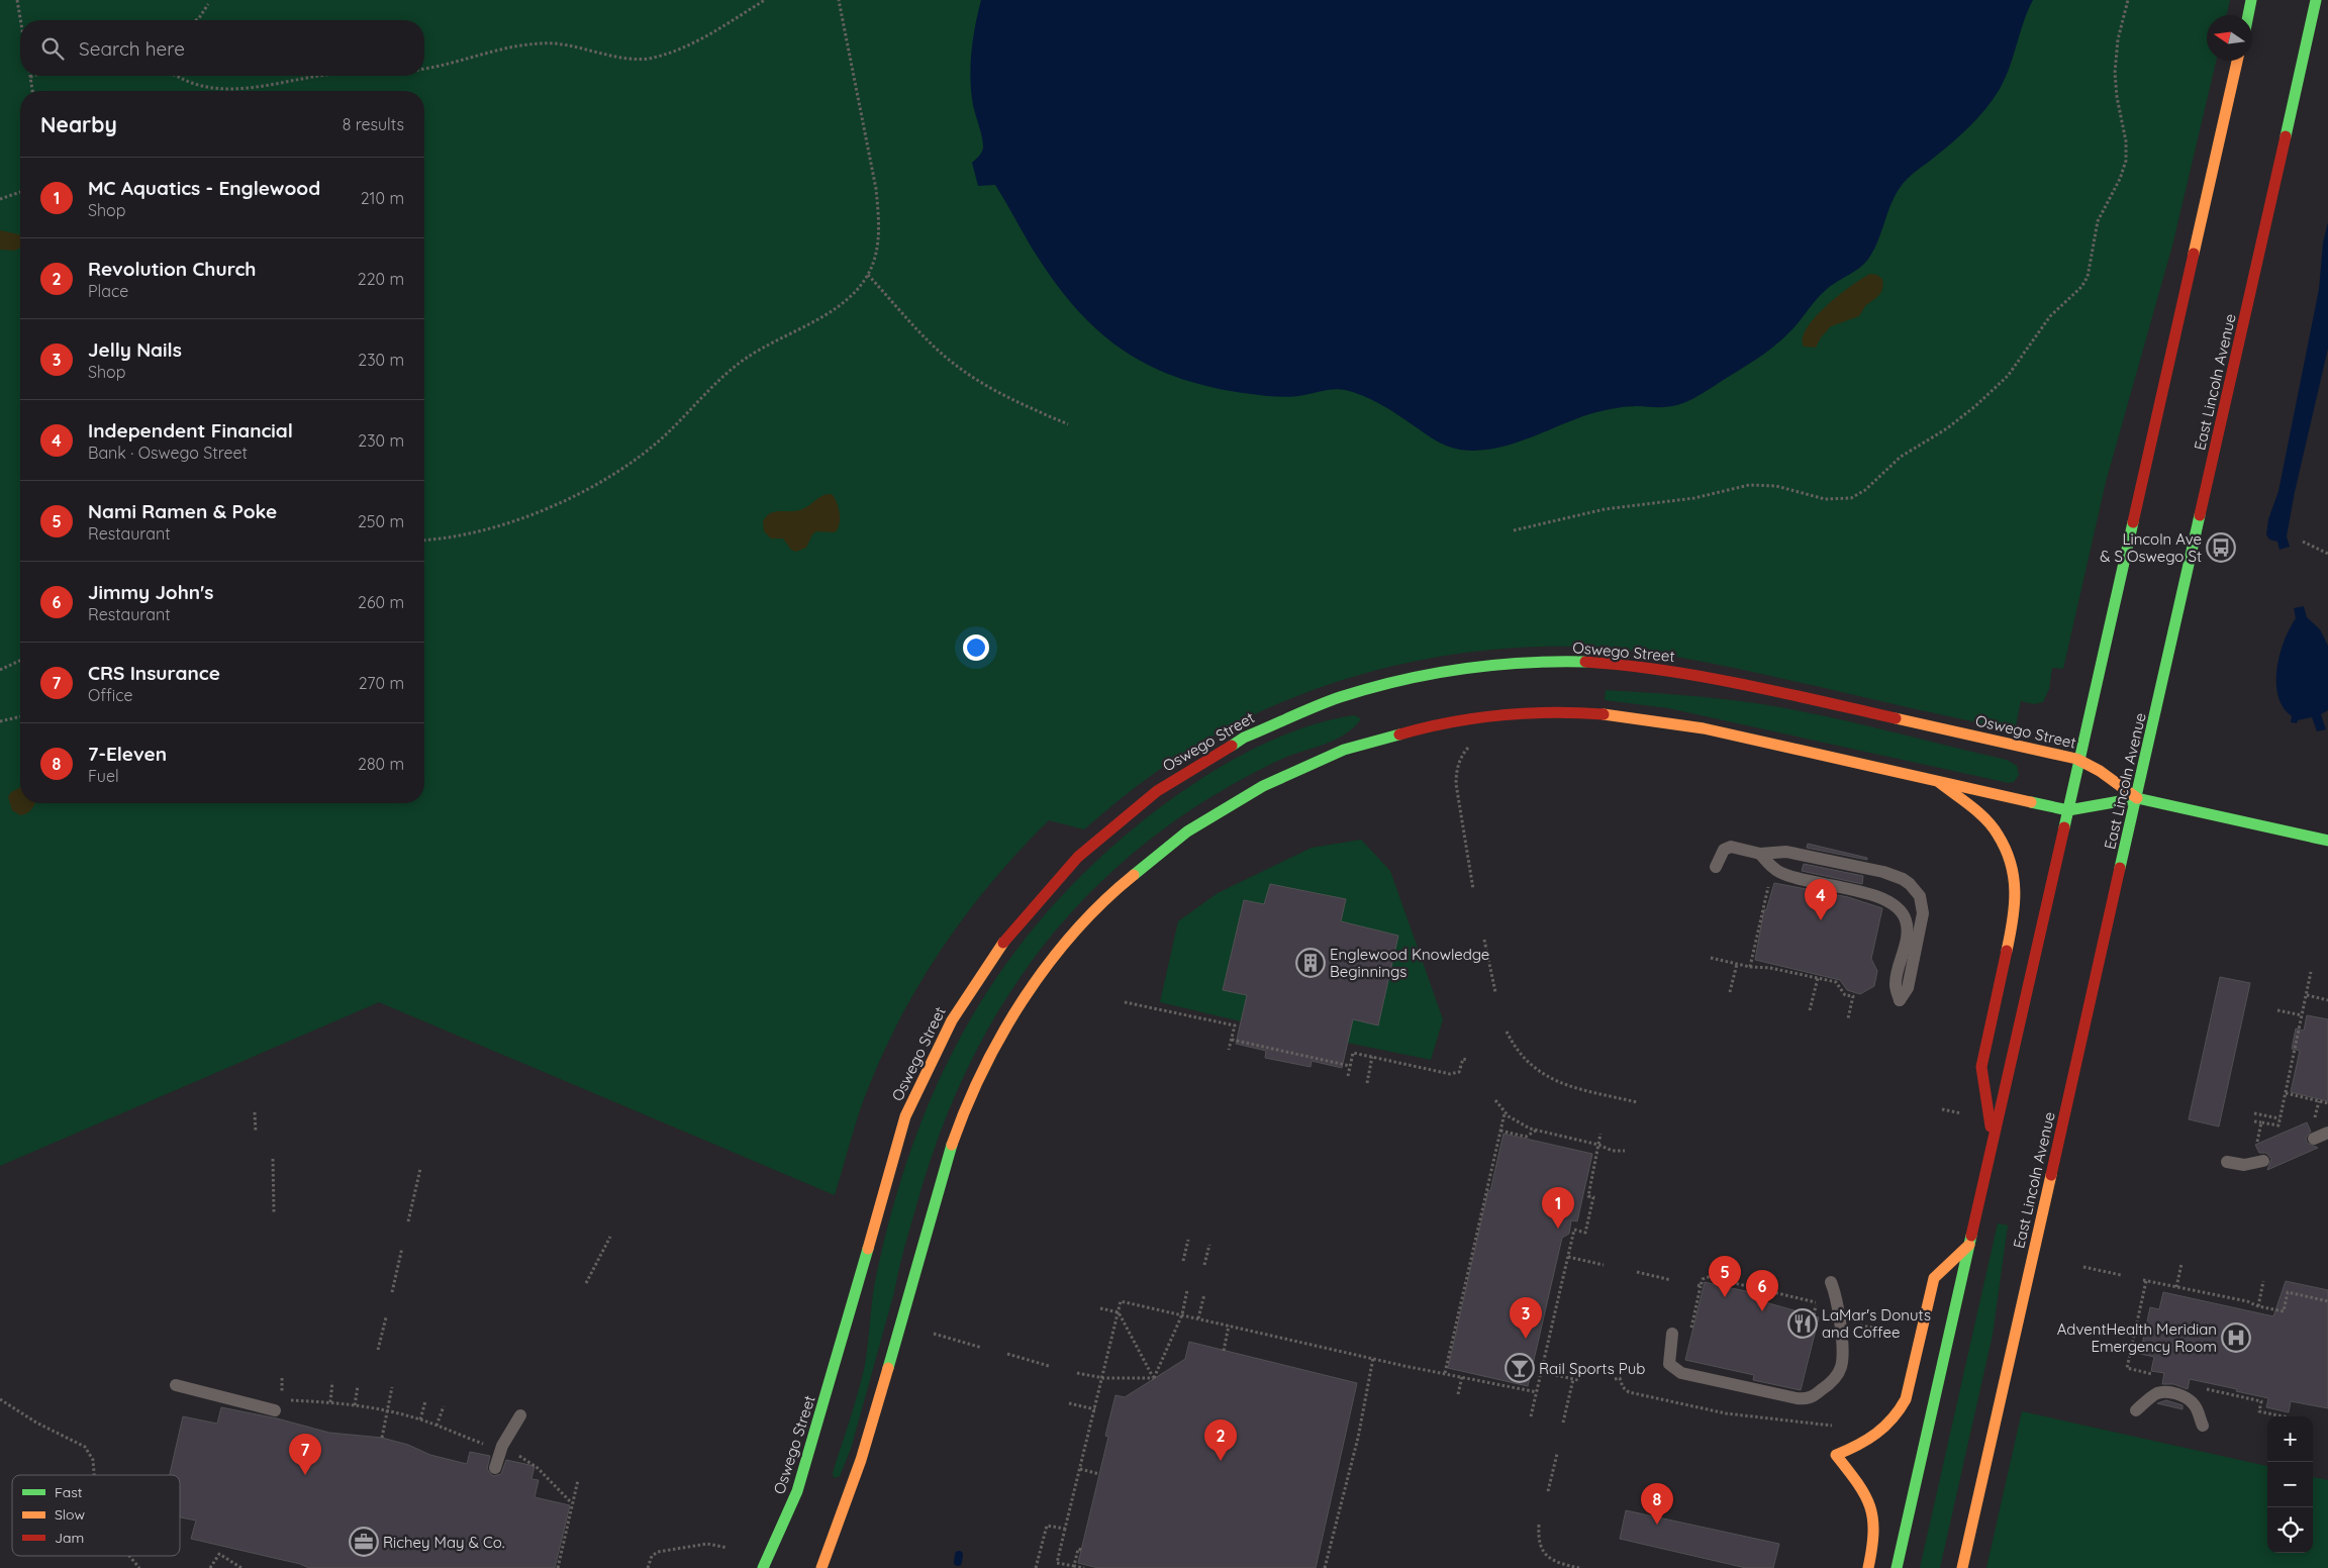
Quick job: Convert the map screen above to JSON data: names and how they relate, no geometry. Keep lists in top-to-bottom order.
{
  "streets": {
    "main road": ["East Lincoln Avenue", "Oswego Street"]
  },
  "crossings": [
    ["East Lincoln Avenue", "Oswego Street"]
  ],
  "places": {
    "bus stop": ["Lincoln Ave & S Oswego St"],
    "building": ["Englewood Knowledge Beginnings"],
    "restaurant": ["LaMar's Donuts and Coffee"],
    "hospital": ["AdventHealth Meridian Emergency Room"],
    "bar": ["Rail Sports Pub"],
    "office": ["Richey May & Co."]
  },
  "legend": ["Fast", "Slow", "Jam"],
  "north": "left",
  "page": {
    "search": "Search here",
    "heading": ["Nearby", "8 results"],
    "list": [
      {
        "mark": "1",
        "name": "MC Aquatics - Englewood",
        "note": "Shop",
        "value": "210 m"
      },
      {
        "mark": "2",
        "name": "Revolution Church",
        "note": "Place",
        "value": "220 m"
      },
      {
        "mark": "3",
        "name": "Jelly Nails",
        "note": "Shop",
        "value": "230 m"
      },
      {
        "mark": "4",
        "name": "Independent Financial",
        "note": "Bank · Oswego Street",
        "value": "230 m"
      },
      {
        "mark": "5",
        "name": "Nami Ramen & Poke",
        "note": "Restaurant",
        "value": "250 m"
      },
      {
        "mark": "6",
        "name": "Jimmy John's",
        "note": "Restaurant",
        "value": "260 m"
      },
      {
        "mark": "7",
        "name": "CRS Insurance",
        "note": "Office",
        "value": "270 m"
      },
      {
        "mark": "8",
        "name": "7-Eleven",
        "note": "Fuel",
        "value": "280 m"
      }
    ],
    "pins": [
      "4",
      "1",
      "5",
      "6",
      "3",
      "2",
      "7",
      "8"
    ],
    "map_buttons": ["+", "−"]
  }
}
